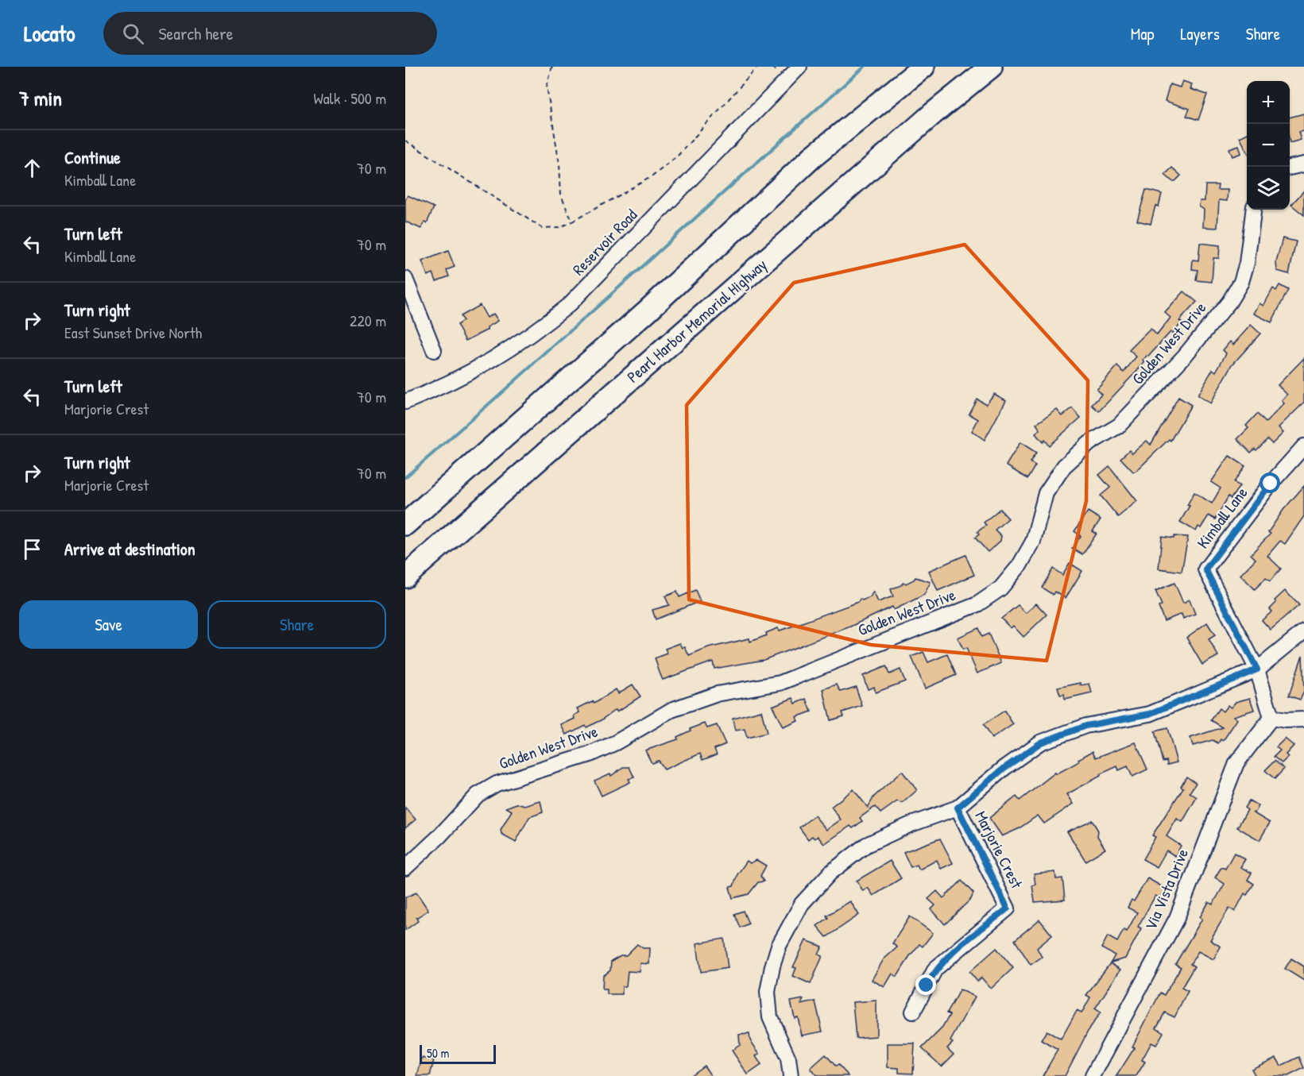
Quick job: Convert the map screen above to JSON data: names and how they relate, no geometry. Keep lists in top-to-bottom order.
{
  "streets": {
    "highway": ["Pearl Harbor Memorial Highway"],
    "street": [
      "Reservoir Road",
      "Golden West Drive",
      "Kimball Lane",
      "Marjorie Crest",
      "Via Vista Drive"
    ]
  },
  "scale_bar": "50 m",
  "page": {
    "header": "Locato",
    "search": "Search here",
    "nav": ["Map", "Layers", "Share"],
    "heading": ["7 min", "Walk · 500 m"],
    "map_buttons": ["+", "−"],
    "list": [
      ["Continue", "Kimball Lane", "70 m"],
      ["Turn left", "Kimball Lane", "70 m"],
      ["Turn right", "East Sunset Drive North", "220 m"],
      ["Turn left", "Marjorie Crest", "70 m"],
      ["Turn right", "Marjorie Crest", "70 m"],
      "Arrive at destination"
    ],
    "buttons": ["Save", "Share"],
    "scale": "50 m"
  }
}
